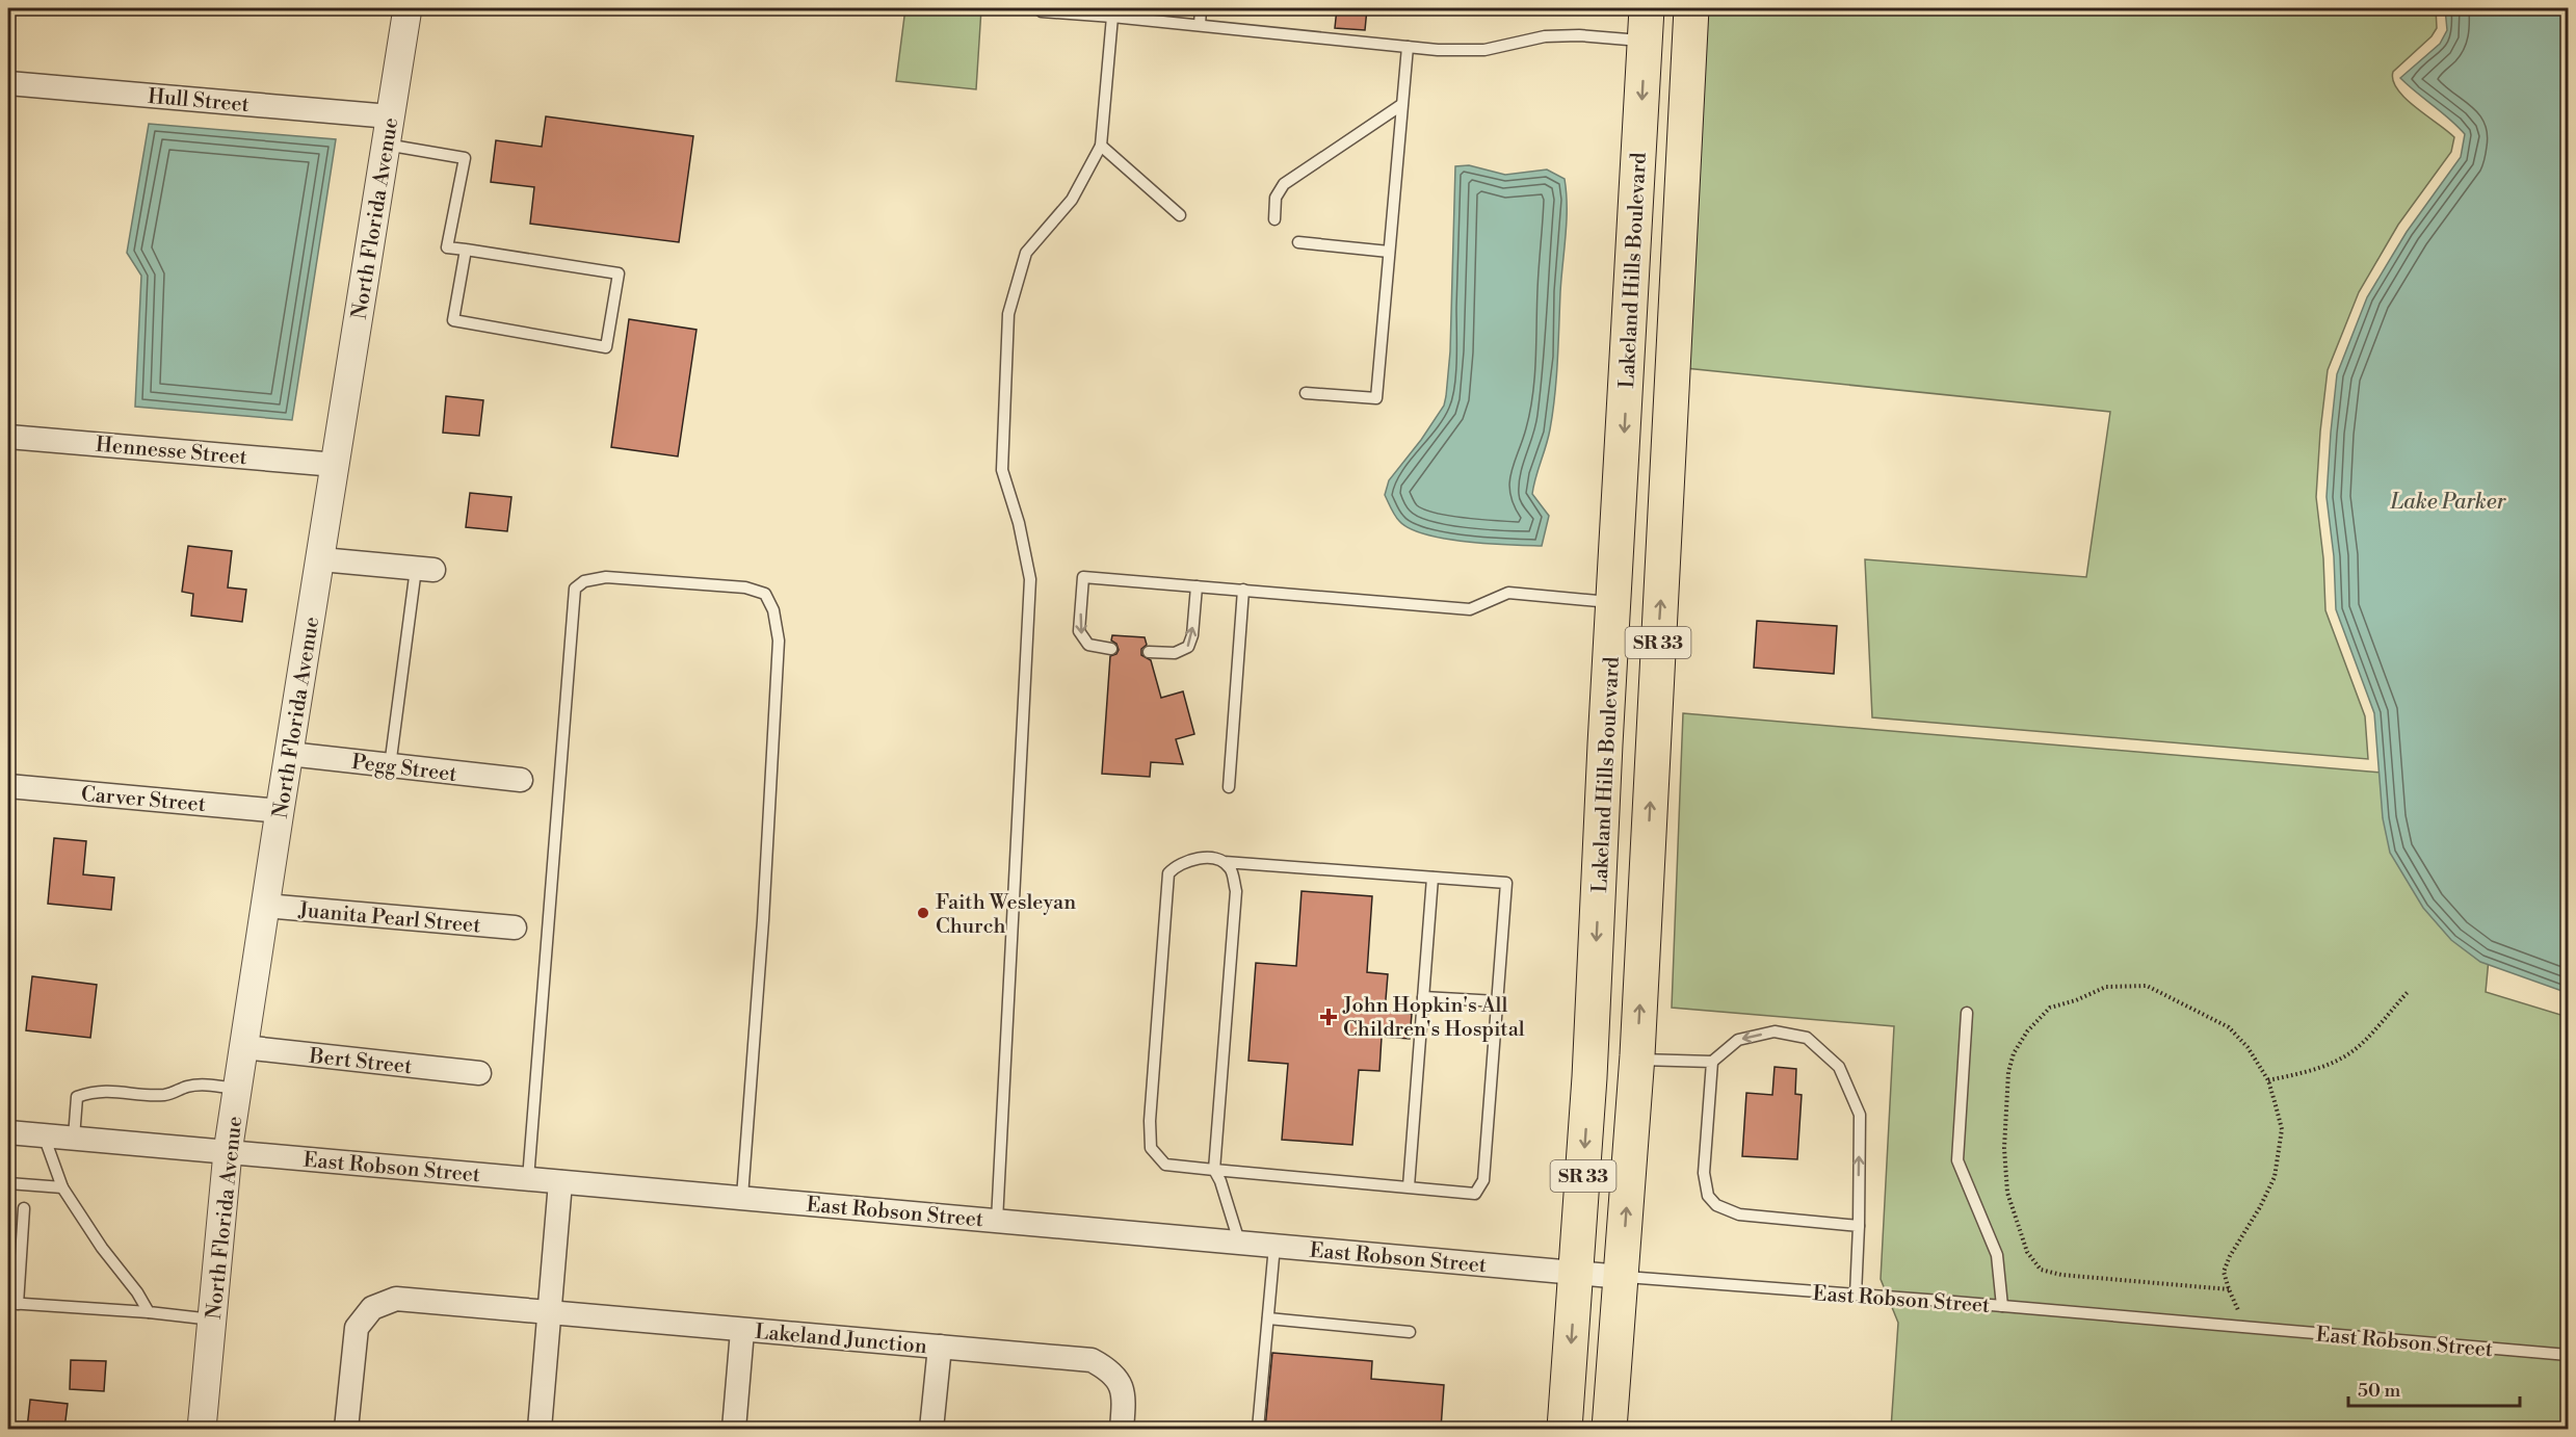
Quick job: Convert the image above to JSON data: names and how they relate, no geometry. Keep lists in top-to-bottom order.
{
  "streets": {
    "main road": ["Lakeland Hills Boulevard", "SR 33"],
    "street": [
      "Hull Street",
      "North Florida Avenue",
      "Hennesse Street",
      "Pegg Street",
      "Carver Street",
      "Juanita Pearl Street",
      "Bert Street",
      "East Robson Street",
      "Lakeland Junction"
    ]
  },
  "crossings": [
    ["Hull Street", "North Florida Avenue"],
    ["North Florida Avenue", "Hennesse Street"],
    ["North Florida Avenue", "Pegg Street"],
    ["North Florida Avenue", "Carver Street"],
    ["North Florida Avenue", "Juanita Pearl Street"],
    ["North Florida Avenue", "Bert Street"],
    ["North Florida Avenue", "East Robson Street"],
    ["Lakeland Hills Boulevard", "East Robson Street"],
    ["SR 33", "East Robson Street"]
  ],
  "water": ["Lake Parker"],
  "places": {
    "other": ["Faith Wesleyan Church"],
    "health": ["John Hopkin's All Children's Hospital"]
  },
  "scale_bar": "50 m"
}
